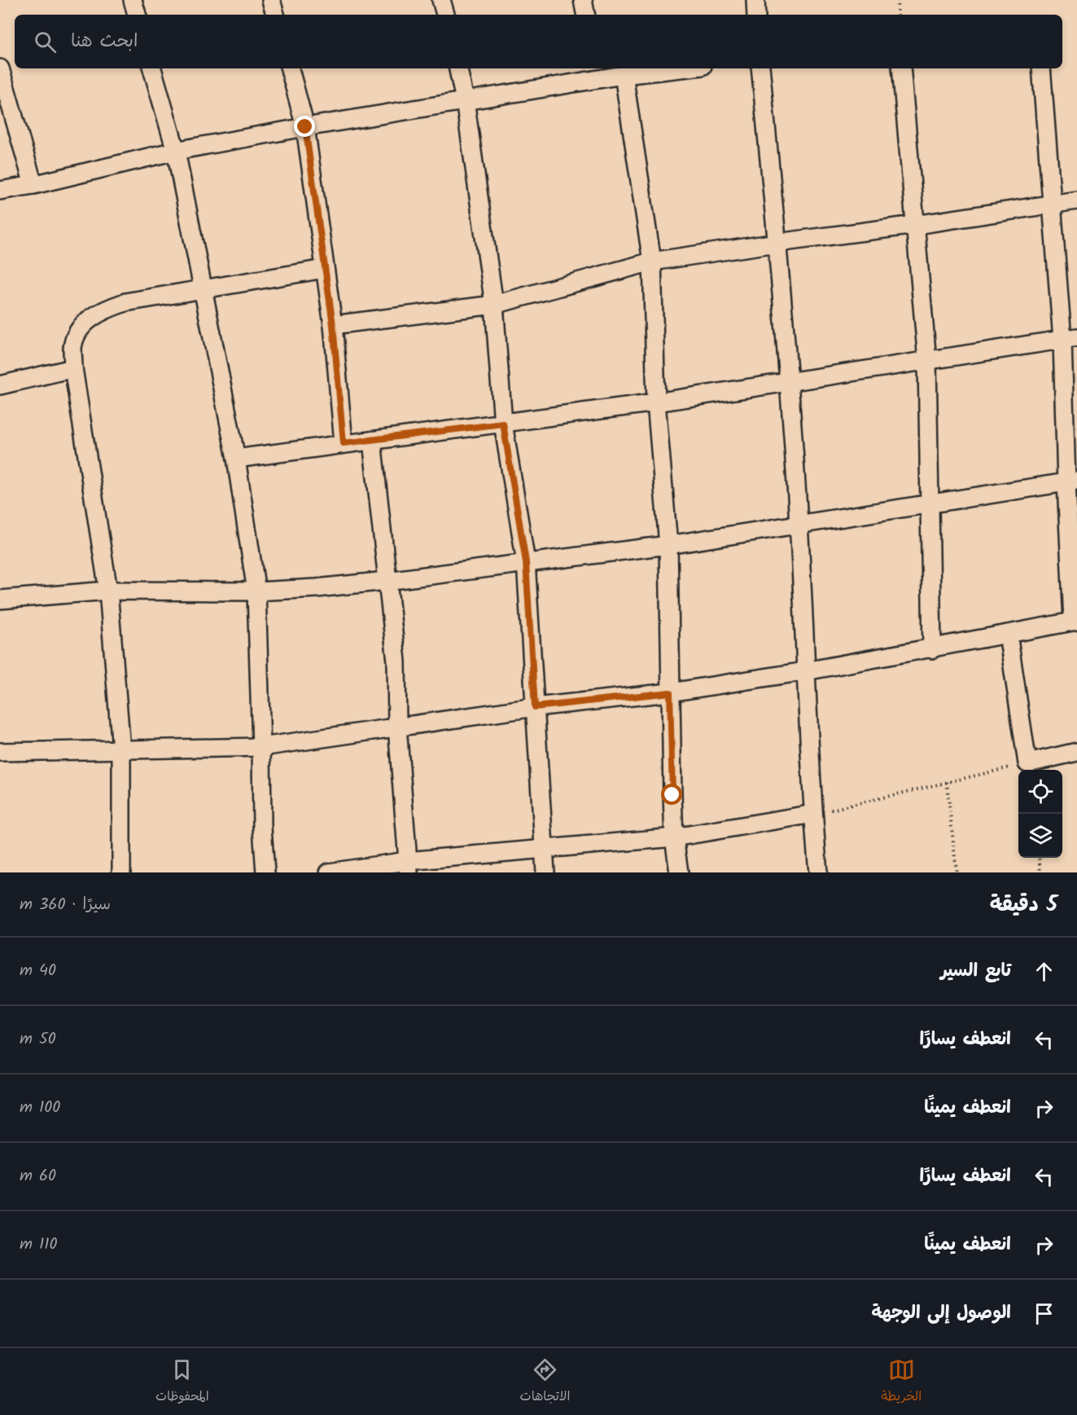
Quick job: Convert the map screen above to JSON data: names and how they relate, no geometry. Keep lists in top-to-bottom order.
{
  "page": {
    "search": "ابحث هنا",
    "heading": ["5 دقيقة", "سيرًا · 360 m"],
    "list": [
      ["تابع السير", "40 m"],
      ["انعطف يسارًا", "50 m"],
      ["انعطف يمينًا", "100 m"],
      ["انعطف يسارًا", "60 m"],
      ["انعطف يمينًا", "110 m"],
      "الوصول إلى الوجهة"
    ],
    "nav": ["الخريطة", "الاتجاهات", "المحفوظات"]
  }
}
